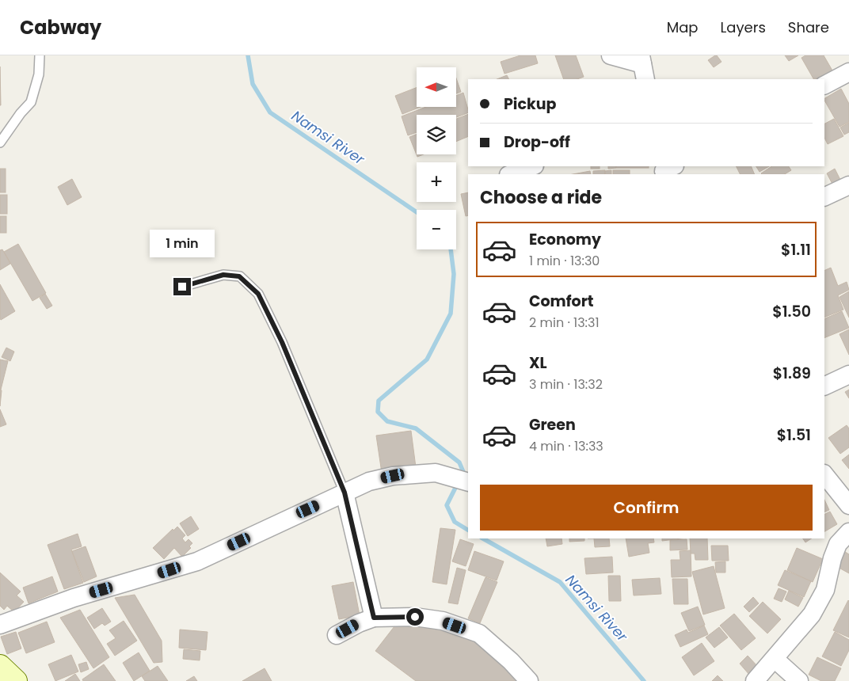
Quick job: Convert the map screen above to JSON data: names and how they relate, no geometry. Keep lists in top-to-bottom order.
{
  "water": ["Namsi River"],
  "north": "left",
  "page": {
    "header": "Cabway",
    "nav": ["Map", "Layers", "Share"],
    "map_buttons": ["+", "−"],
    "banner": ["Pickup", "Drop-off"],
    "heading": "Choose a ride",
    "list": [
      {
        "name": "Economy",
        "note": "1 min · 13:30",
        "value": "$1.11"
      },
      {
        "name": "Comfort",
        "note": "2 min · 13:31",
        "value": "$1.50"
      },
      {
        "name": "XL",
        "note": "3 min · 13:32",
        "value": "$1.89"
      },
      {
        "name": "Green",
        "note": "4 min · 13:33",
        "value": "$1.51"
      }
    ],
    "bubble": "1 min",
    "buttons": "Confirm"
  }
}
